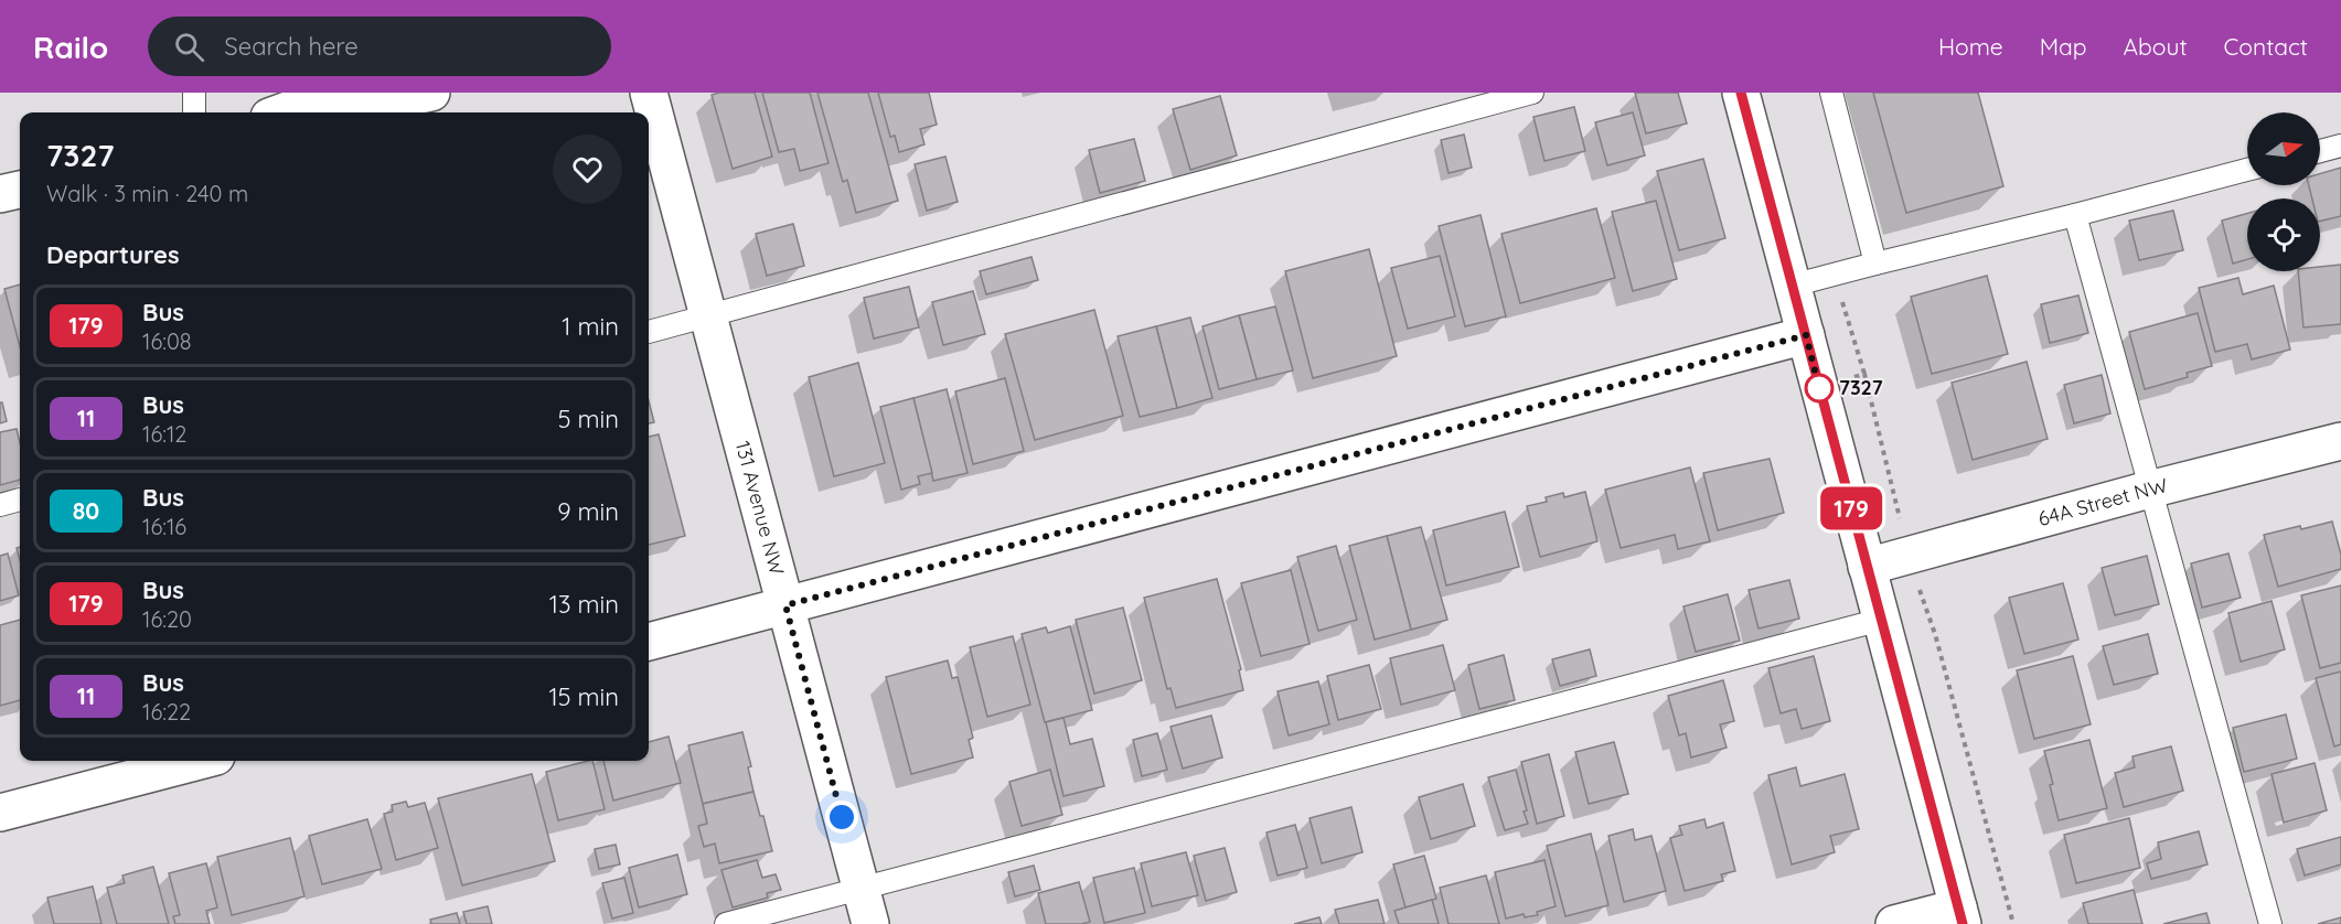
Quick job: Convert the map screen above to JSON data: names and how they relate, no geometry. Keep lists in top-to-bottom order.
{
  "streets": {
    "street": ["64A Street NW", "131 Avenue NW"]
  },
  "places": ["7327"],
  "lines": ["bus line 179"],
  "north": "right",
  "page": {
    "header": "Railo",
    "search": "Search here",
    "nav": [
      "Home",
      "Map",
      "About",
      "Contact"
    ],
    "on_map": "179",
    "heading": [
      ["7327", "Walk · 3 min · 240 m"],
      "Departures"
    ],
    "list": [
      {
        "mark": "179",
        "name": "Bus",
        "note": "16:08",
        "value": "1 min"
      },
      {
        "mark": "11",
        "name": "Bus",
        "note": "16:12",
        "value": "5 min"
      },
      {
        "mark": "80",
        "name": "Bus",
        "note": "16:16",
        "value": "9 min"
      },
      {
        "mark": "179",
        "name": "Bus",
        "note": "16:20",
        "value": "13 min"
      },
      {
        "mark": "11",
        "name": "Bus",
        "note": "16:22",
        "value": "15 min"
      }
    ]
  }
}
